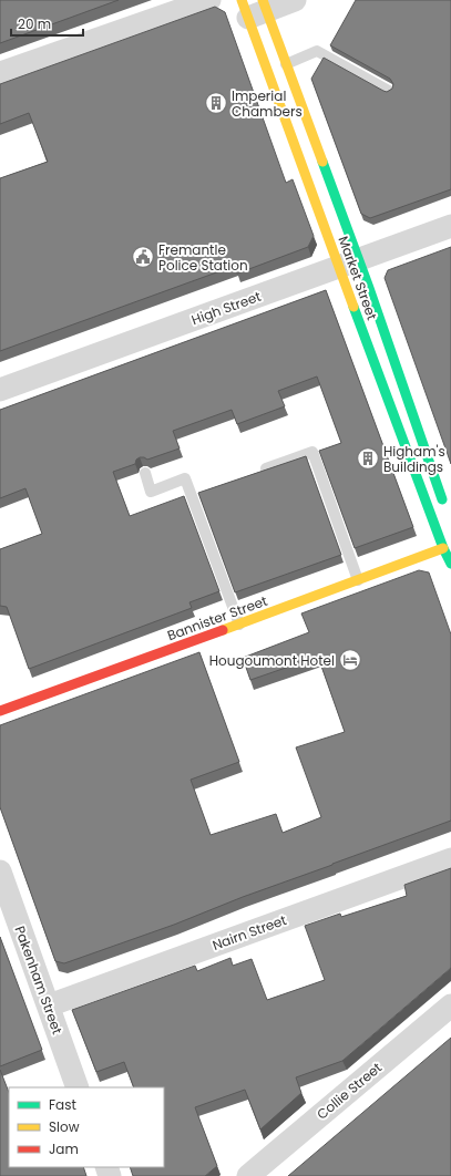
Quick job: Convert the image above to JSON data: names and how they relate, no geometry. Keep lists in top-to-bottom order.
{
  "streets": {
    "street": [
      "Market Street",
      "High Street",
      "Bannister Street",
      "Nairn Street",
      "Pakenham Street",
      "Collie Street"
    ]
  },
  "crossings": [
    ["Market Street", "High Street"],
    ["Market Street", "Bannister Street"],
    ["Nairn Street", "Pakenham Street"]
  ],
  "places": {
    "building": ["Imperial Chambers", "Higham's Buildings"],
    "public building": ["Fremantle Police Station"],
    "hotel": ["Hougoumont Hotel"]
  },
  "legend": ["Fast", "Slow", "Jam"],
  "scale_bar": "20 m"
}
